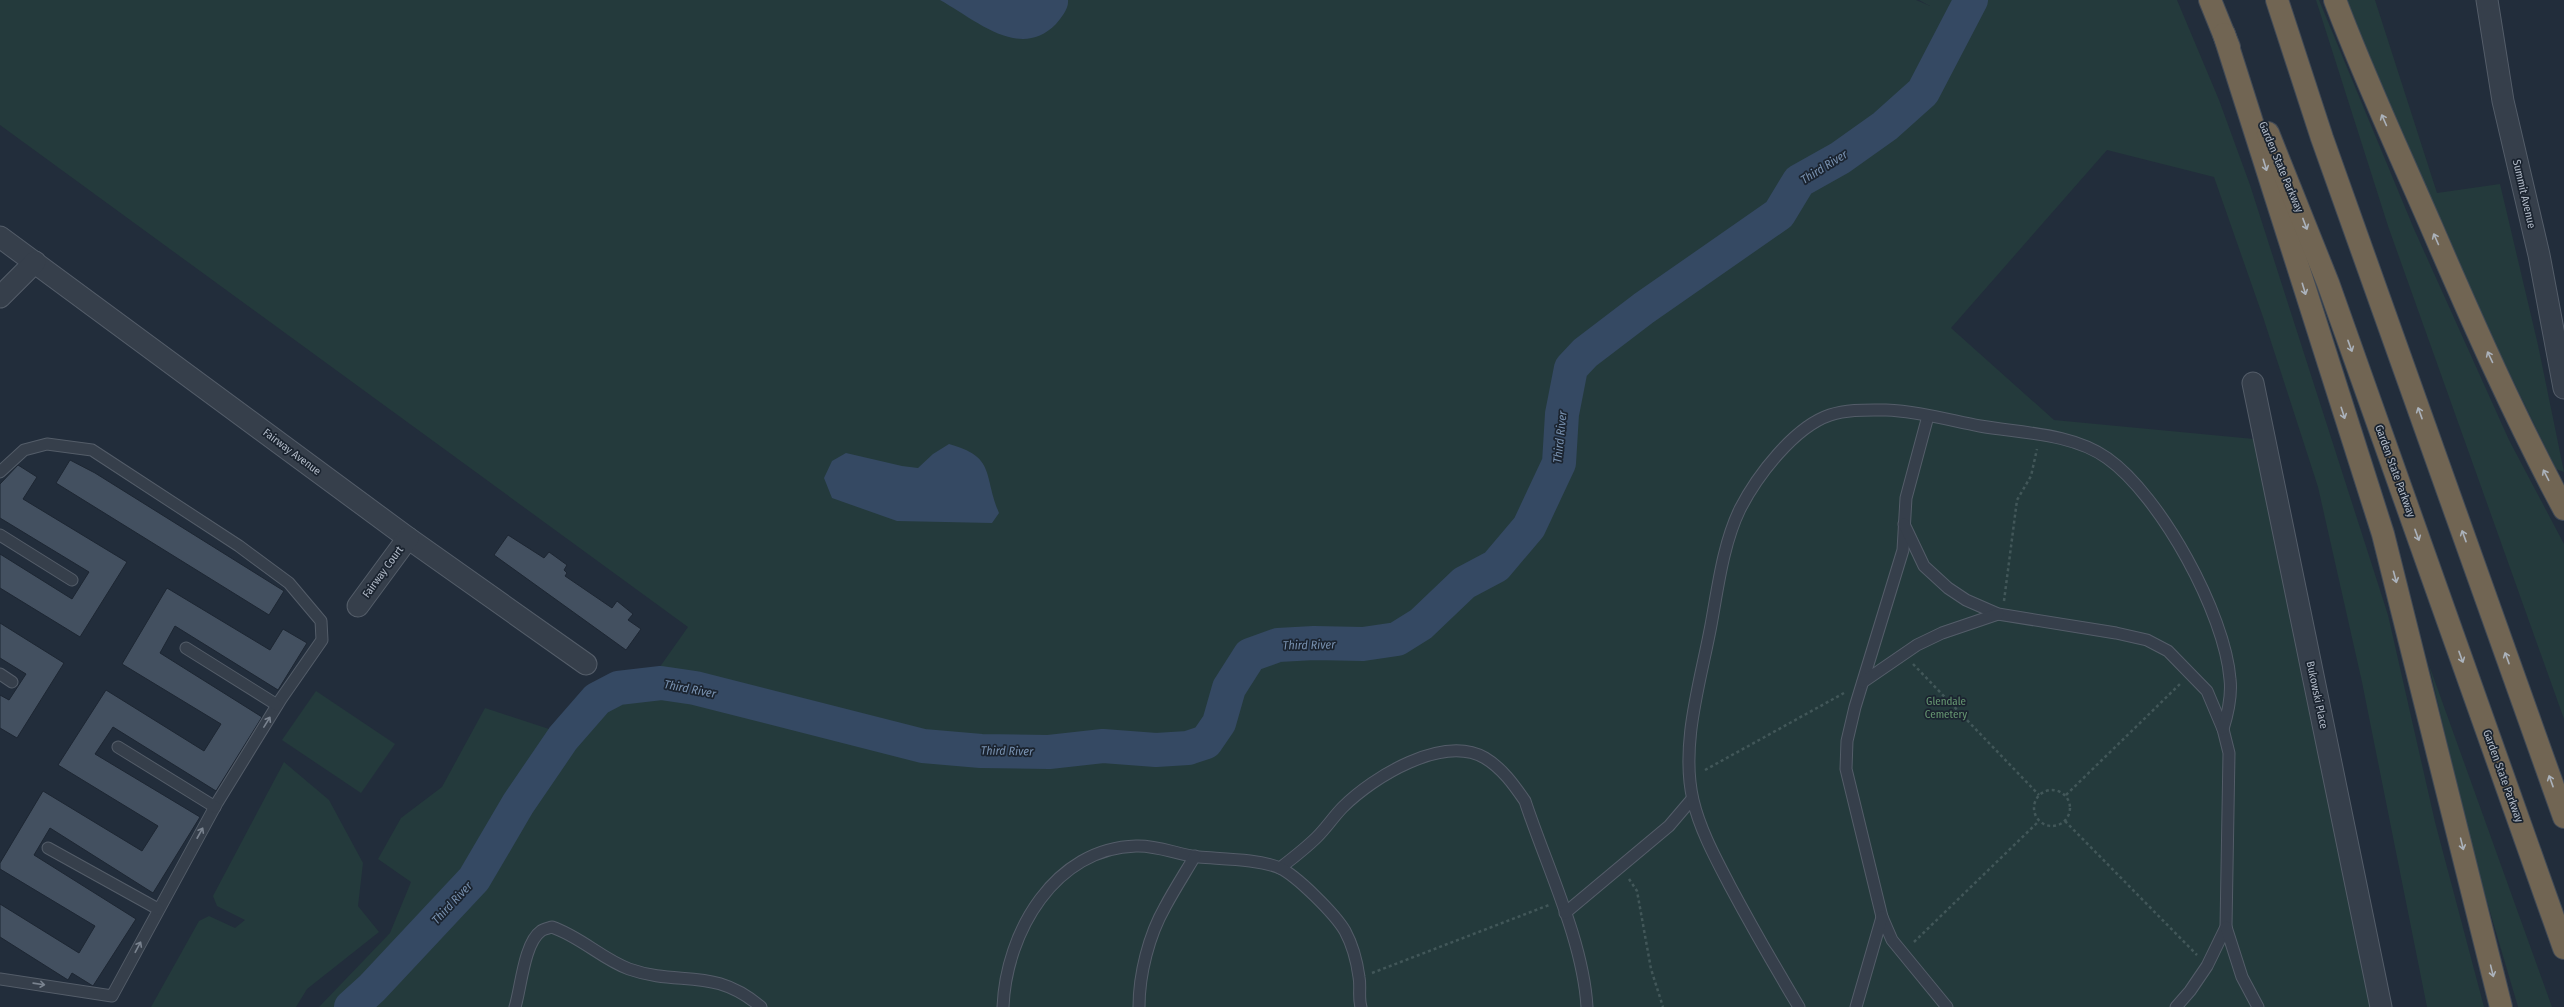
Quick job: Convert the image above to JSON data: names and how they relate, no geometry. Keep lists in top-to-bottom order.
{
  "streets": {
    "highway": ["Garden State Parkway"],
    "street": [
      "Summit Avenue",
      "Fairway Avenue",
      "Fairway Court",
      "Bukowski Place"
    ]
  },
  "crossings": [
    ["Fairway Avenue", "Fairway Court"]
  ],
  "water": ["Third River"],
  "parks": ["Glendale Cemetery"]
}
